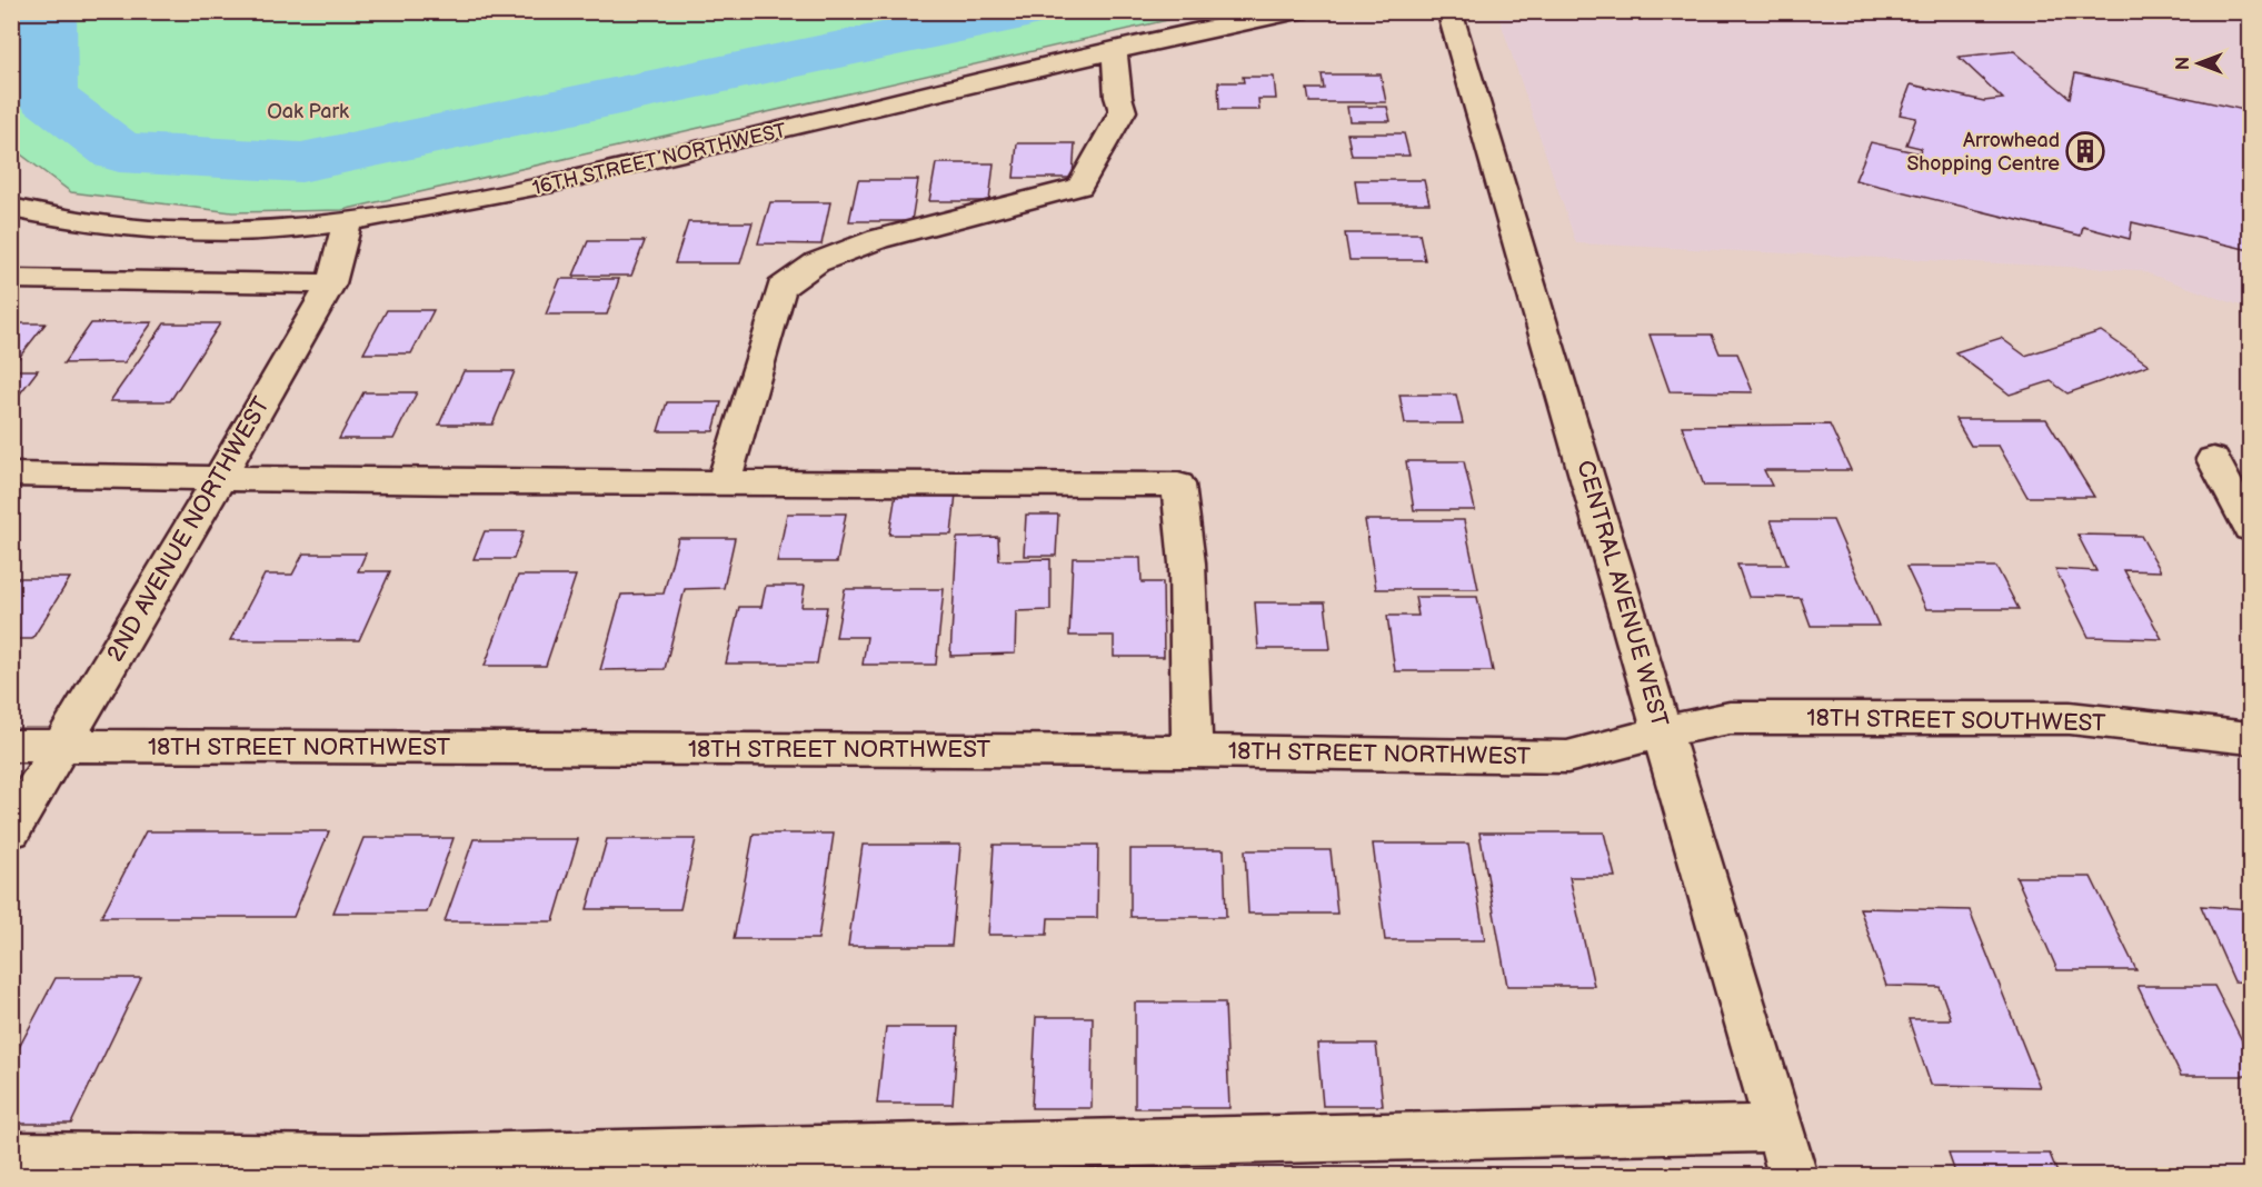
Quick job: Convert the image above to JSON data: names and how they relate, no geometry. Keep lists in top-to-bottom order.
{
  "streets": {
    "street": [
      "16TH STREET NORTHWEST",
      "2ND AVENUE NORTHWEST",
      "CENTRAL AVENUE WEST",
      "18TH STREET SOUTHWEST",
      "18TH STREET NORTHWEST"
    ]
  },
  "crossings": [
    ["16TH STREET NORTHWEST", "2ND AVENUE NORTHWEST"],
    ["2ND AVENUE NORTHWEST", "18TH STREET NORTHWEST"],
    ["CENTRAL AVENUE WEST", "18TH STREET SOUTHWEST"],
    ["CENTRAL AVENUE WEST", "18TH STREET NORTHWEST"],
    ["18TH STREET SOUTHWEST", "18TH STREET NORTHWEST"]
  ],
  "parks": ["Oak Park"],
  "places": {
    "building": ["Arrowhead Shopping Centre"]
  },
  "north": "left"
}
